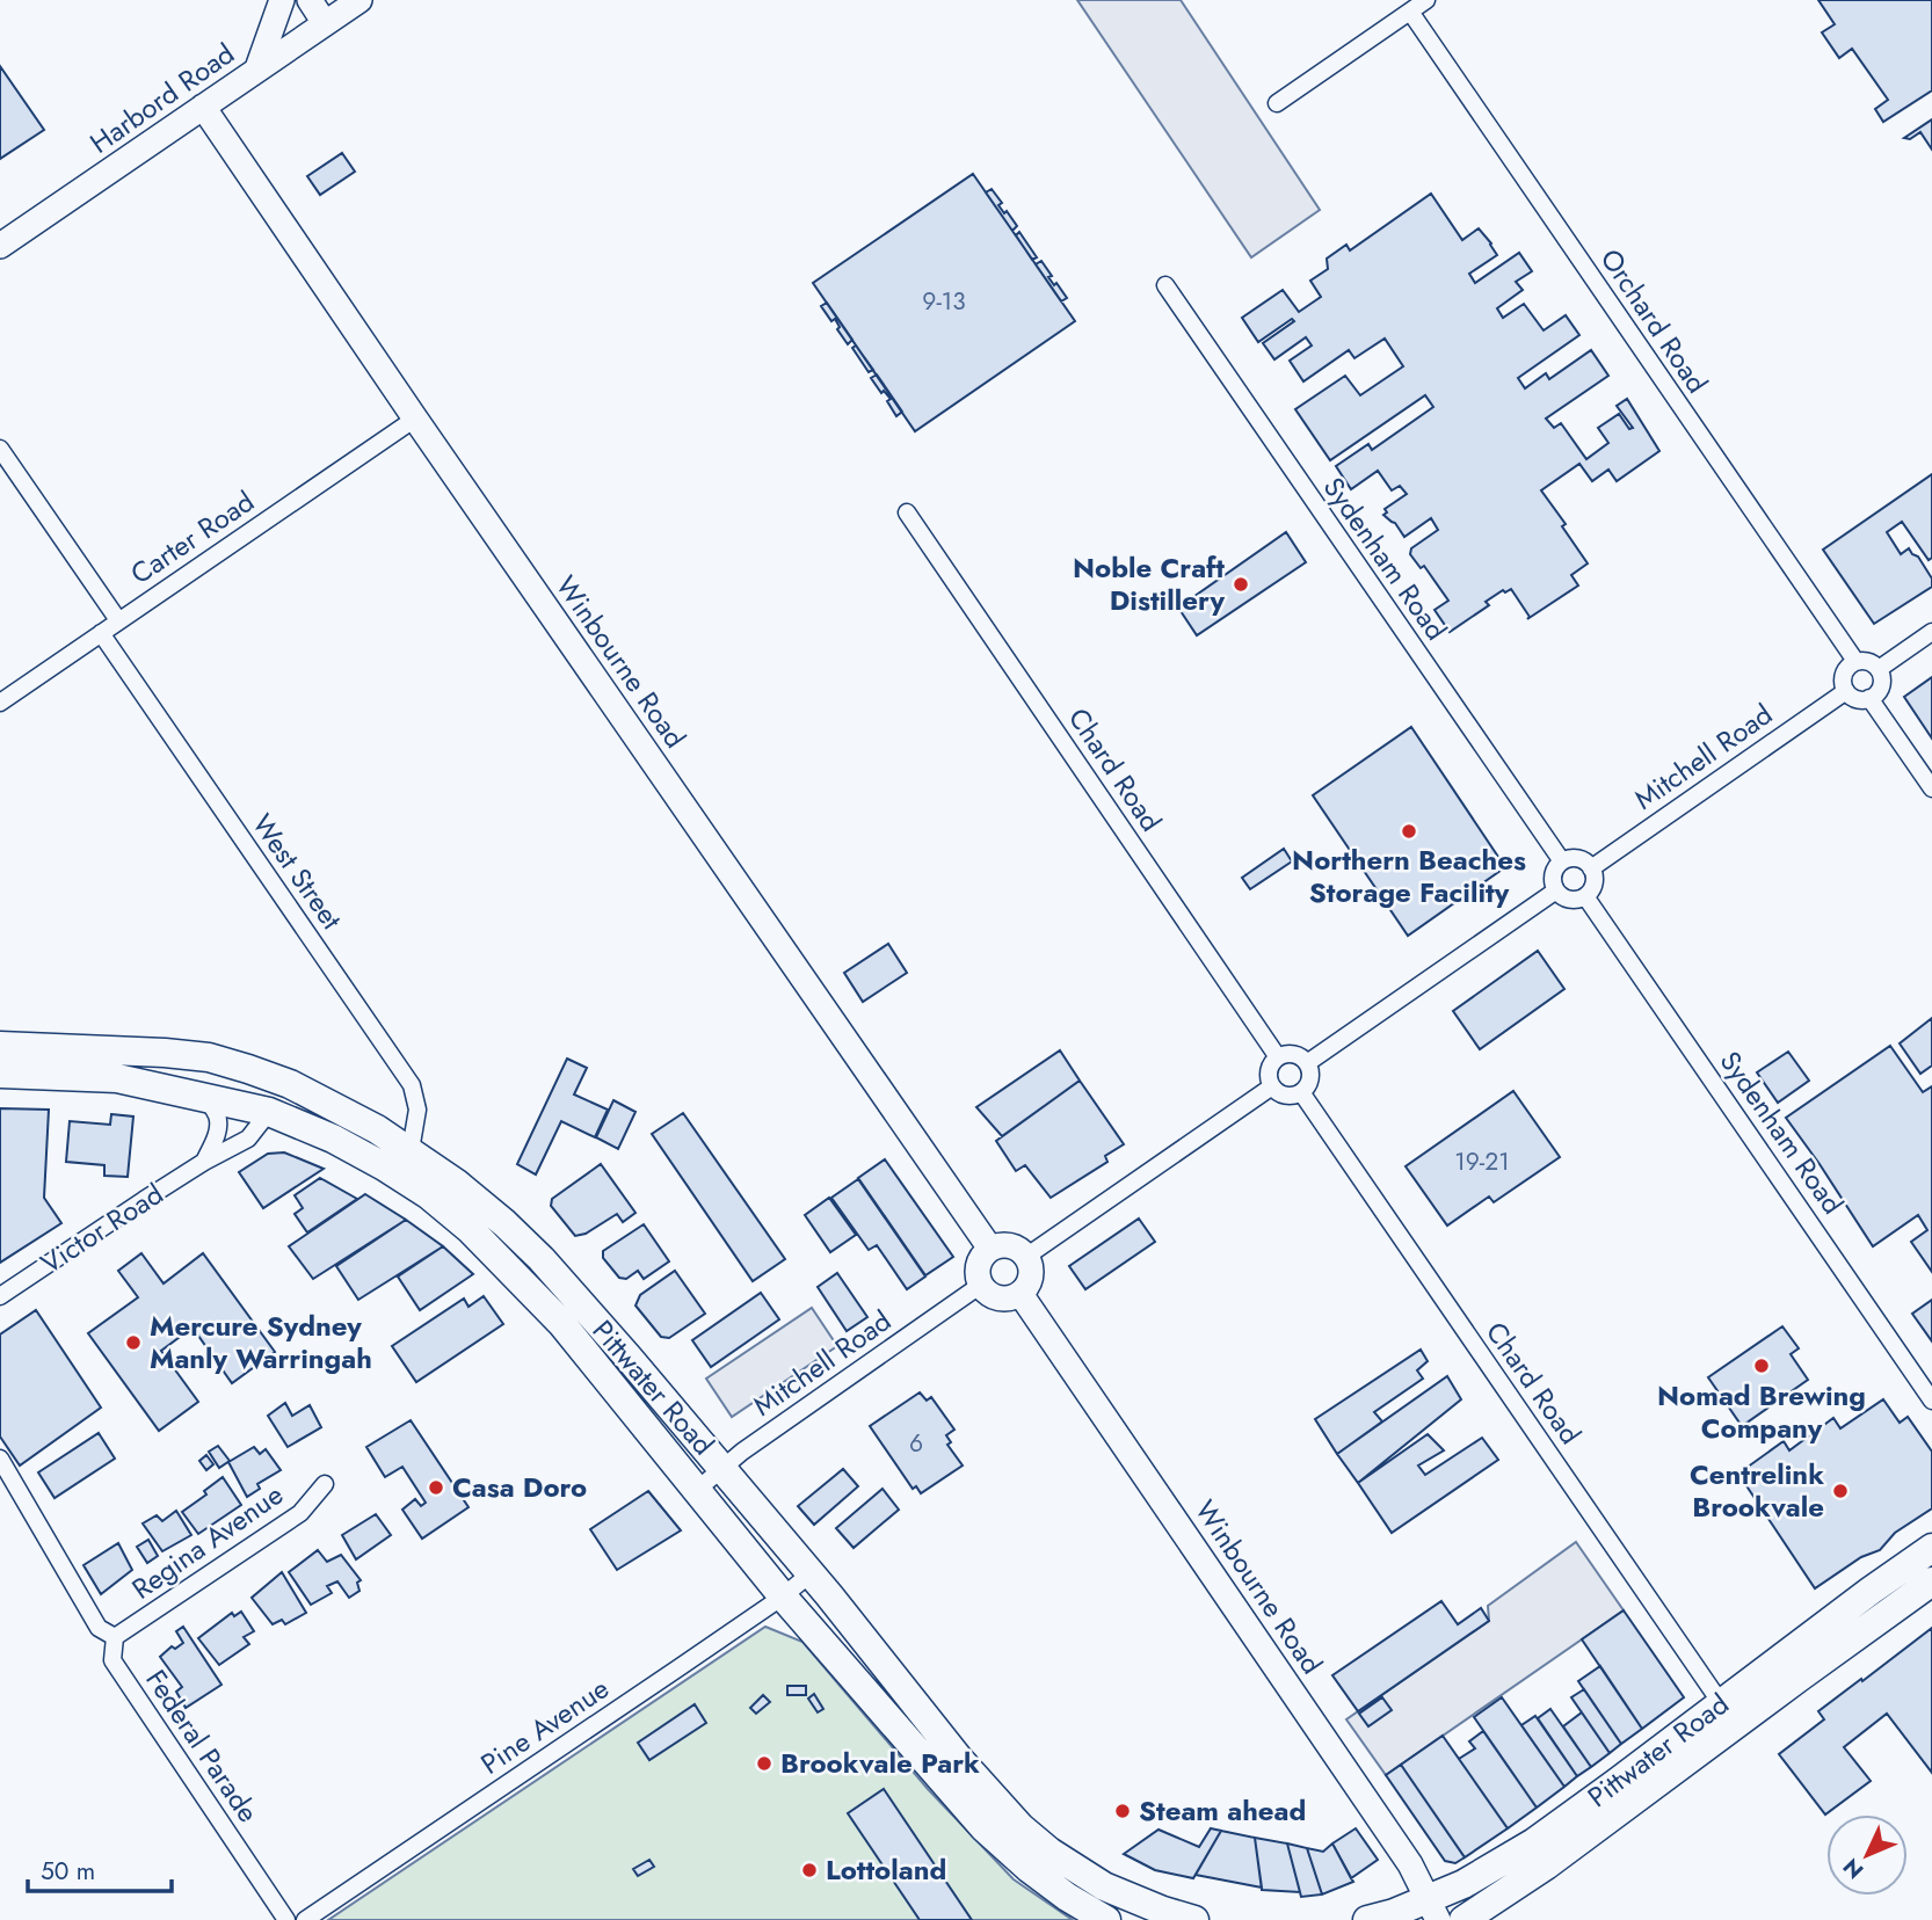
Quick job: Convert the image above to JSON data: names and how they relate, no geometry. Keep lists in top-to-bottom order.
{
  "streets": {
    "highway": ["Pittwater Road"],
    "main road": ["Harbord Road", "Winbourne Road"],
    "street": [
      "Orchard Road",
      "Carter Road",
      "Sydenham Road",
      "Mitchell Road",
      "Chard Road",
      "West Street",
      "Victor Road",
      "Regina Avenue",
      "Pine Avenue",
      "Federal Parade"
    ]
  },
  "crossings": [
    ["Harbord Road", "Winbourne Road"],
    ["Orchard Road", "Mitchell Road"],
    ["Carter Road", "Winbourne Road"],
    ["Carter Road", "West Street"],
    ["Sydenham Road", "Mitchell Road"],
    ["Winbourne Road", "Mitchell Road"],
    ["Winbourne Road", "Pittwater Road"],
    ["Mitchell Road", "Pittwater Road"],
    ["Chard Road", "Pittwater Road"],
    ["West Street", "Pittwater Road"],
    ["Victor Road", "Pittwater Road"],
    ["Pittwater Road", "Pine Avenue"],
    ["Regina Avenue", "Federal Parade"]
  ],
  "places": [
    "Noble Craft Distillery",
    "Northern Beaches Storage Facility",
    "Mercure Sydney Manly Warringah",
    "Nomad Brewing Company",
    "Casa Doro",
    "Centrelink Brookvale",
    "Brookvale Park",
    "Steam ahead",
    "Lottoland"
  ],
  "house_numbers": ["9-13", "19-21", "6"],
  "scale_bar": "50 m",
  "north": "bottom left"
}
